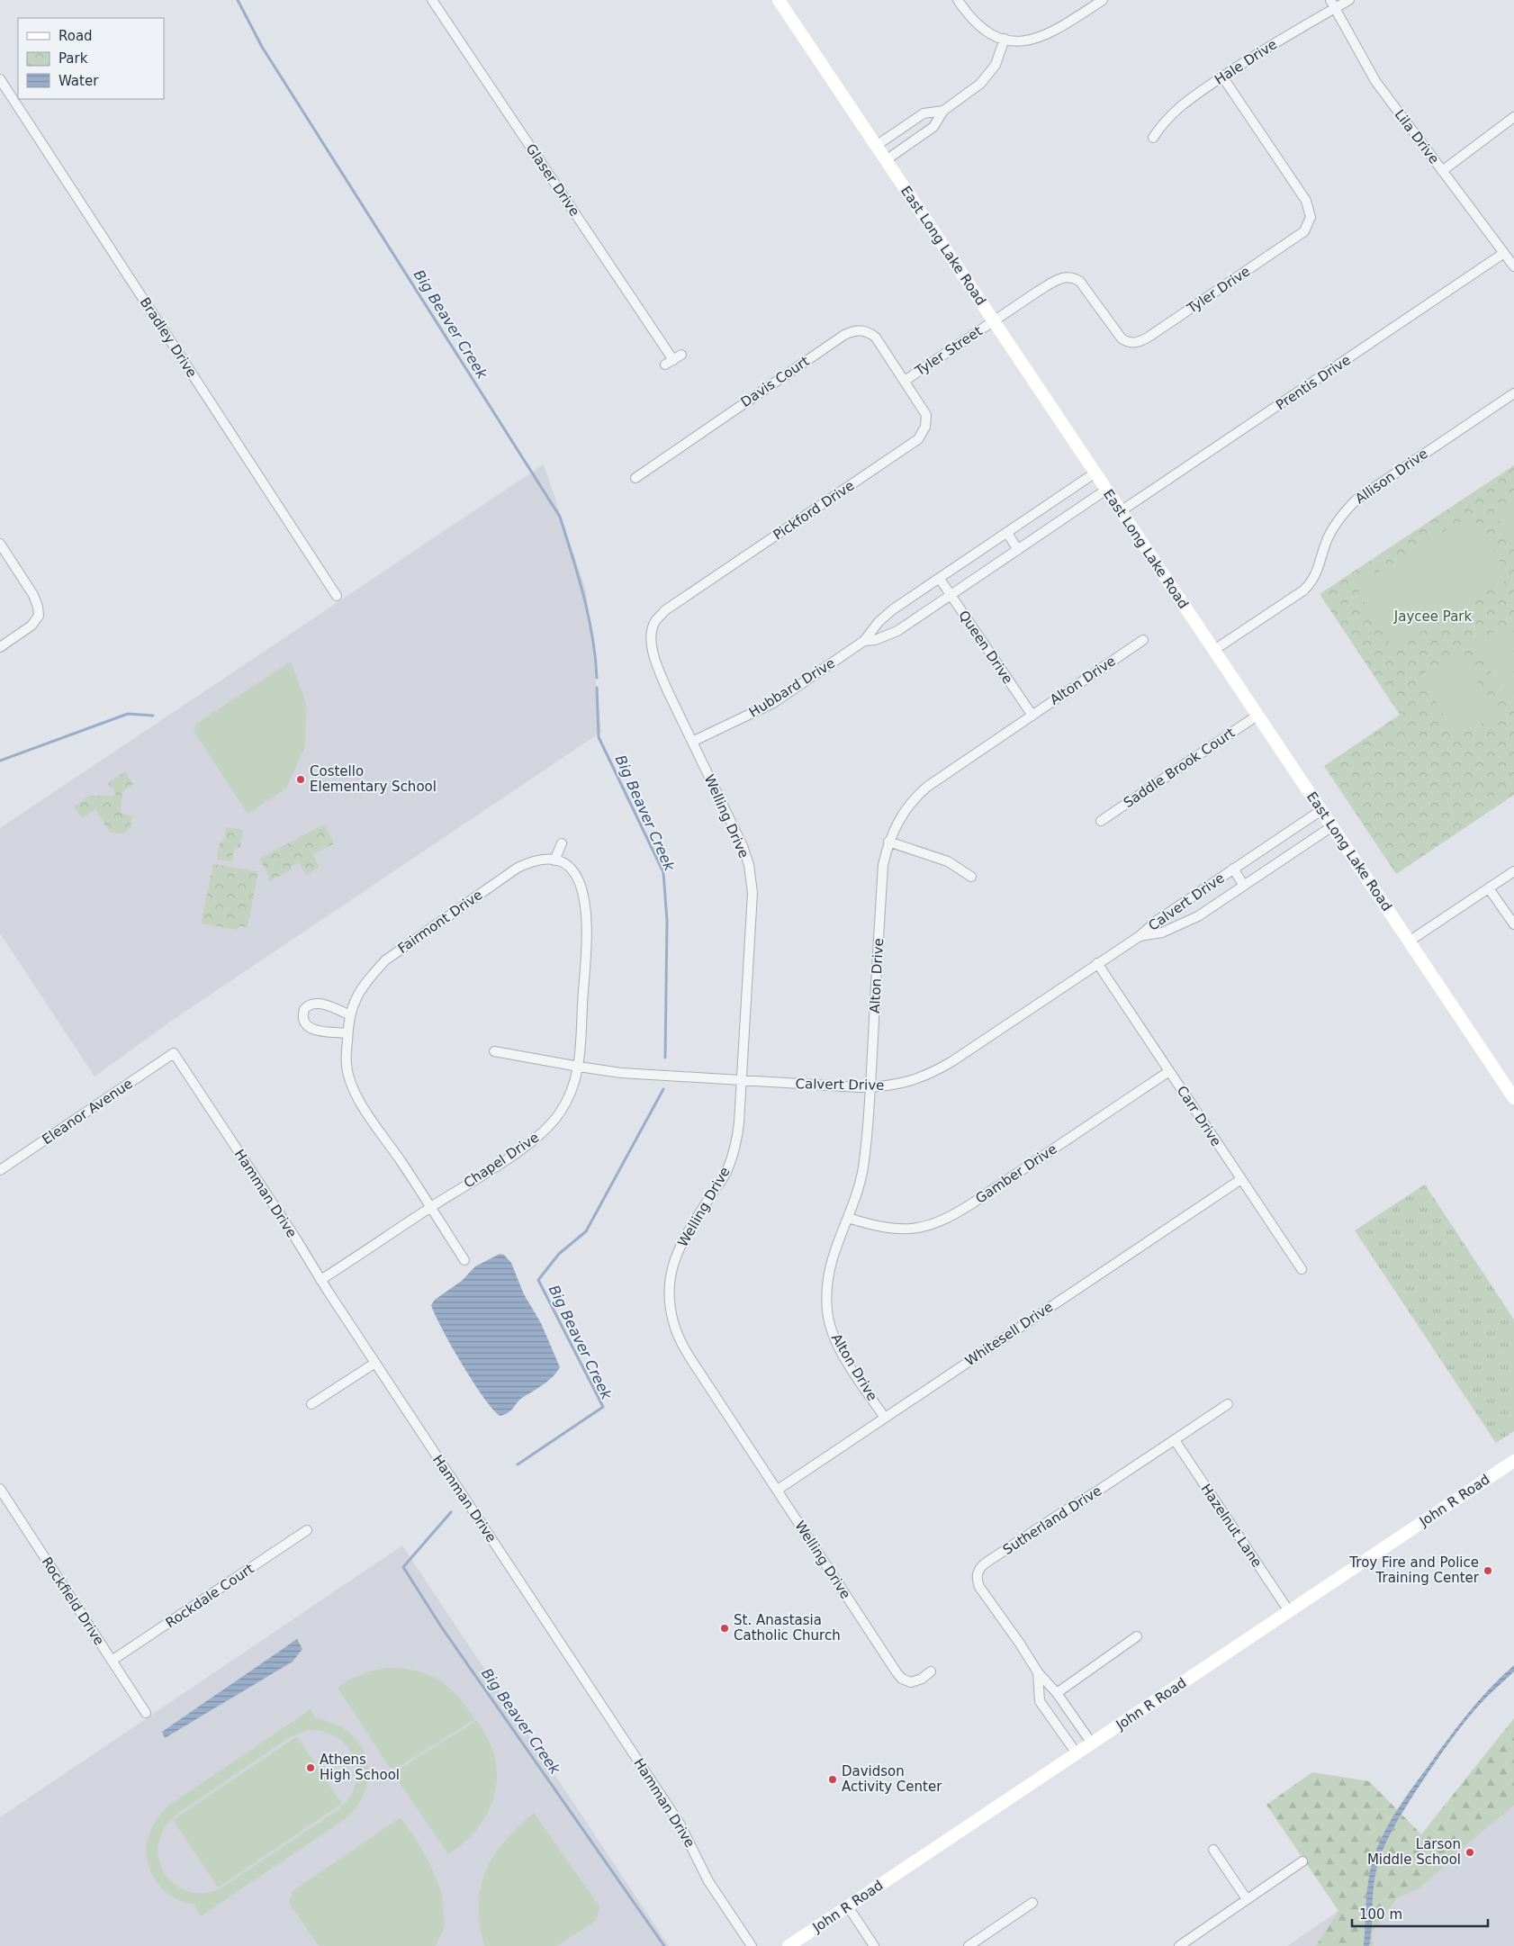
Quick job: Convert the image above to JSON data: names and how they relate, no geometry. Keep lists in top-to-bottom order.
{
  "streets": {
    "main road": ["East Long Lake Road", "John R Road"],
    "street": [
      "Hale Drive",
      "Lila Drive",
      "Glaser Drive",
      "Tyler Drive",
      "Bradley Drive",
      "Tyler Street",
      "Davis Court",
      "Prentis Drive",
      "Allison Drive",
      "Pickford Drive",
      "Queen Drive",
      "Alton Drive",
      "Hubbard Drive",
      "Saddle Brook Court",
      "Welling Drive",
      "Calvert Drive",
      "Fairmont Drive",
      "Eleanor Avenue",
      "Carr Drive",
      "Chapel Drive",
      "Gamber Drive",
      "Hamman Drive",
      "Whitesell Drive",
      "Sutherland Drive",
      "Hazelnut Lane",
      "Rockdale Court",
      "Rockfield Drive"
    ]
  },
  "crossings": [
    ["Hale Drive", "Lila Drive"],
    ["Hale Drive", "Tyler Drive"],
    ["Lila Drive", "Prentis Drive"],
    ["East Long Lake Road", "Tyler Drive"],
    ["East Long Lake Road", "Tyler Street"],
    ["East Long Lake Road", "Prentis Drive"],
    ["East Long Lake Road", "Allison Drive"],
    ["East Long Lake Road", "Hubbard Drive"],
    ["East Long Lake Road", "Saddle Brook Court"],
    ["East Long Lake Road", "Calvert Drive"],
    ["Tyler Drive", "Tyler Street"],
    ["Tyler Street", "Davis Court"],
    ["Tyler Street", "Pickford Drive"],
    ["Davis Court", "Pickford Drive"],
    ["Pickford Drive", "Welling Drive"],
    ["Queen Drive", "Alton Drive"],
    ["Queen Drive", "Hubbard Drive"],
    ["Alton Drive", "Calvert Drive"],
    ["Alton Drive", "Gamber Drive"],
    ["Alton Drive", "Whitesell Drive"],
    ["Hubbard Drive", "Welling Drive"],
    ["Welling Drive", "Calvert Drive"],
    ["Welling Drive", "Whitesell Drive"],
    ["Calvert Drive", "Carr Drive"],
    ["Calvert Drive", "Chapel Drive"],
    ["Fairmont Drive", "Chapel Drive"],
    ["Eleanor Avenue", "Hamman Drive"],
    ["Carr Drive", "Gamber Drive"],
    ["Carr Drive", "Whitesell Drive"],
    ["Chapel Drive", "Hamman Drive"],
    ["John R Road", "Sutherland Drive"],
    ["John R Road", "Hazelnut Lane"],
    ["Sutherland Drive", "Hazelnut Lane"],
    ["Rockdale Court", "Rockfield Drive"]
  ],
  "water": ["Big Beaver Creek"],
  "parks": ["Jaycee Park"],
  "places": [
    "Costello Elementary School",
    "Troy Fire and Police Training Center",
    "St. Anastasia Catholic Church",
    "Athens High School",
    "Davidson Activity Center",
    "Larson Middle School"
  ],
  "legend": ["Road", "Park", "Water"],
  "scale_bar": "100 m"
}
